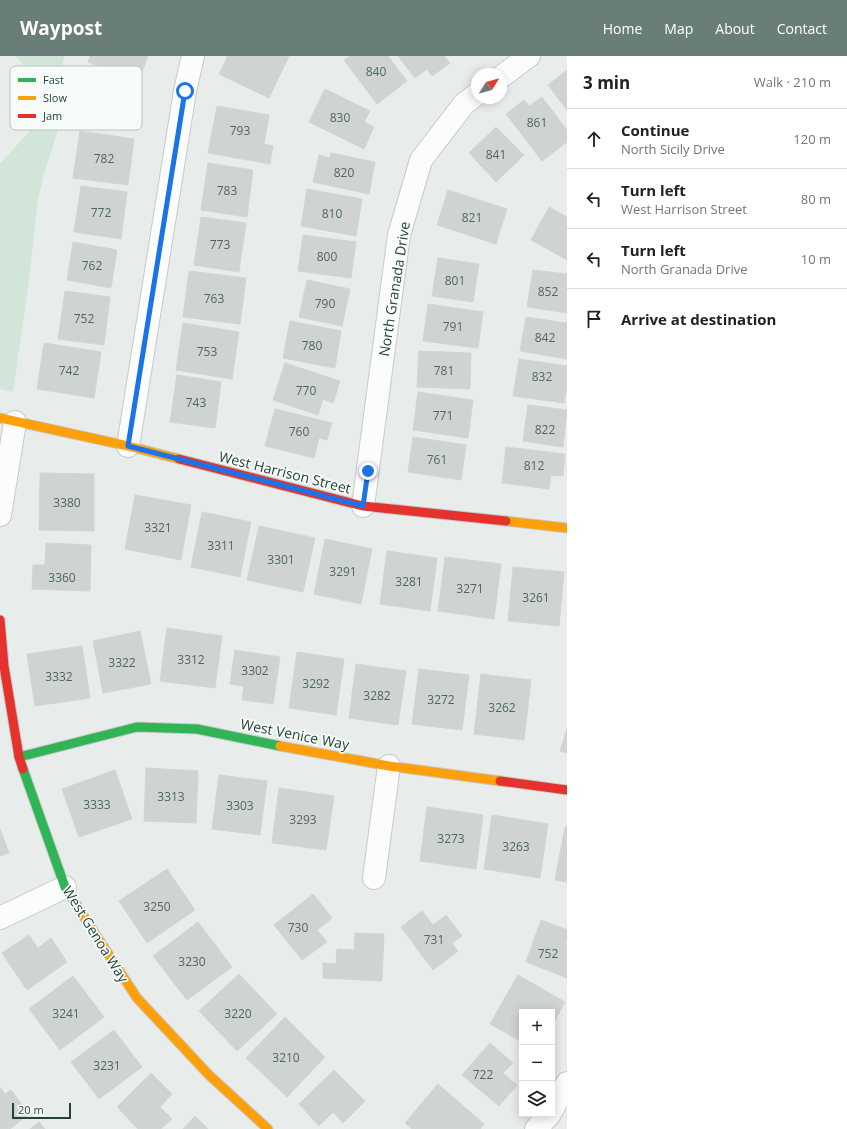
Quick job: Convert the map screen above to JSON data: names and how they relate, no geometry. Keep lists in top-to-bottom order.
{
  "streets": {
    "street": [
      "North Granada Drive",
      "West Harrison Street",
      "West Venice Way",
      "West Genoa Way"
    ]
  },
  "crossings": [
    ["North Granada Drive", "West Harrison Street"],
    ["West Venice Way", "West Genoa Way"]
  ],
  "house_numbers": [
    "840",
    "830",
    "861",
    "793",
    "841",
    "782",
    "820",
    "783",
    "772",
    "810",
    "821",
    "773",
    "800",
    "762",
    "801",
    "852",
    "763",
    "790",
    "752",
    "791",
    "842",
    "780",
    "753",
    "742",
    "781",
    "832",
    "770",
    "743",
    "771",
    "822",
    "760",
    "761",
    "812",
    "3380",
    "3321",
    "3311",
    "3301",
    "3291",
    "3360",
    "3281",
    "3271",
    "3261",
    "3312",
    "3322",
    "3302",
    "3332",
    "3292",
    "3282",
    "3272",
    "3262",
    "3313",
    "3333",
    "3303",
    "3293",
    "3273",
    "3263",
    "3250",
    "730",
    "731",
    "752",
    "3230",
    "3241",
    "3220",
    "3210",
    "3231",
    "722"
  ],
  "legend": ["Fast", "Slow", "Jam"],
  "scale_bar": "20 m",
  "north": "top right",
  "page": {
    "header": "Waypost",
    "nav": [
      "Home",
      "Map",
      "About",
      "Contact"
    ],
    "heading": ["3 min", "Walk · 210 m"],
    "list": [
      ["Continue", "North Sicily Drive", "120 m"],
      ["Turn left", "West Harrison Street", "80 m"],
      ["Turn left", "North Granada Drive", "10 m"],
      "Arrive at destination"
    ],
    "map_buttons": ["+", "−"],
    "scale": "20 m"
  }
}
